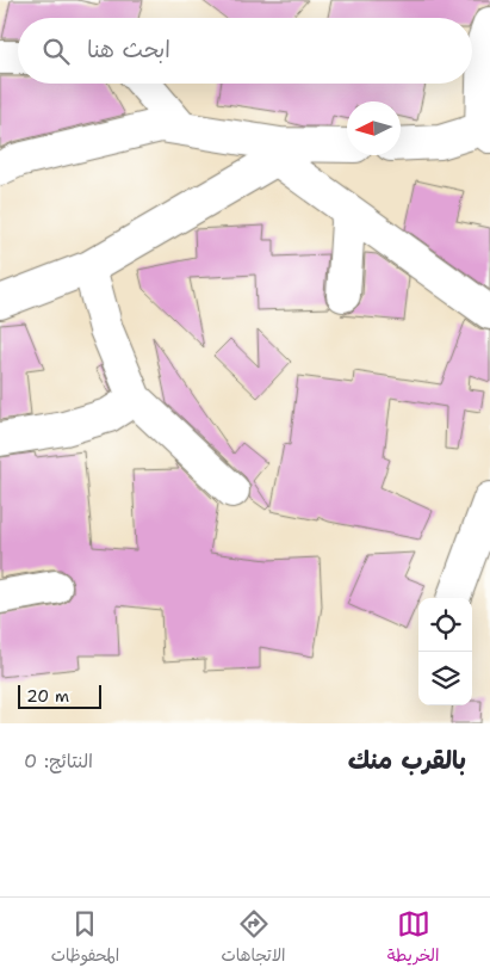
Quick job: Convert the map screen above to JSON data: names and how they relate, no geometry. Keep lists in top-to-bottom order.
{
  "scale_bar": "20 m",
  "north": "left",
  "page": {
    "search": "ابحث هنا",
    "scale": "20 m",
    "heading": ["بالقرب منك", "النتائج: 0"],
    "nav": ["الخريطة", "الاتجاهات", "المحفوظات"]
  }
}
